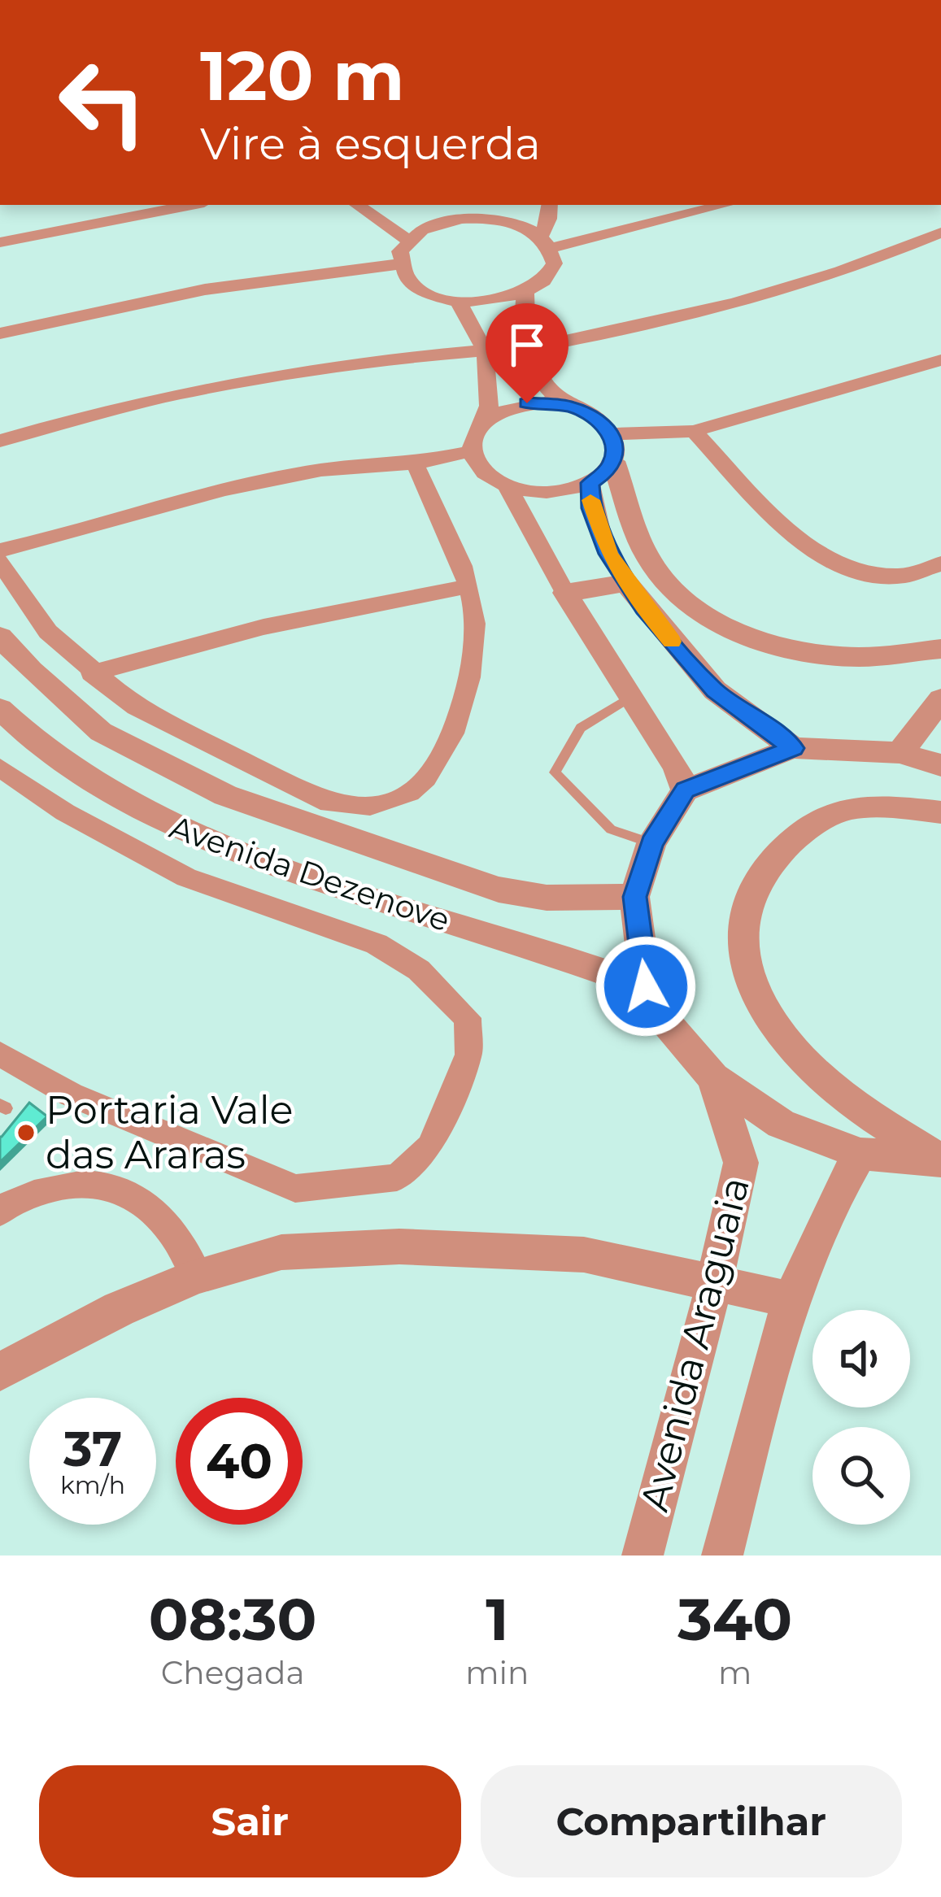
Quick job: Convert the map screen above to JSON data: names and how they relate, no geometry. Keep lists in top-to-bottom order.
{
  "streets": {
    "street": ["Avenida Dezenove", "Avenida Araguaia"]
  },
  "places": ["Portaria Vale das Araras"],
  "page": {
    "turn": ["120 m", "Vire à esquerda"],
    "speed": "37 km/h",
    "limit": "40",
    "eta": [
      "08:30",
      "Chegada",
      "1",
      "min",
      "340",
      "m"
    ],
    "buttons": ["Sair", "Compartilhar"]
  }
}
